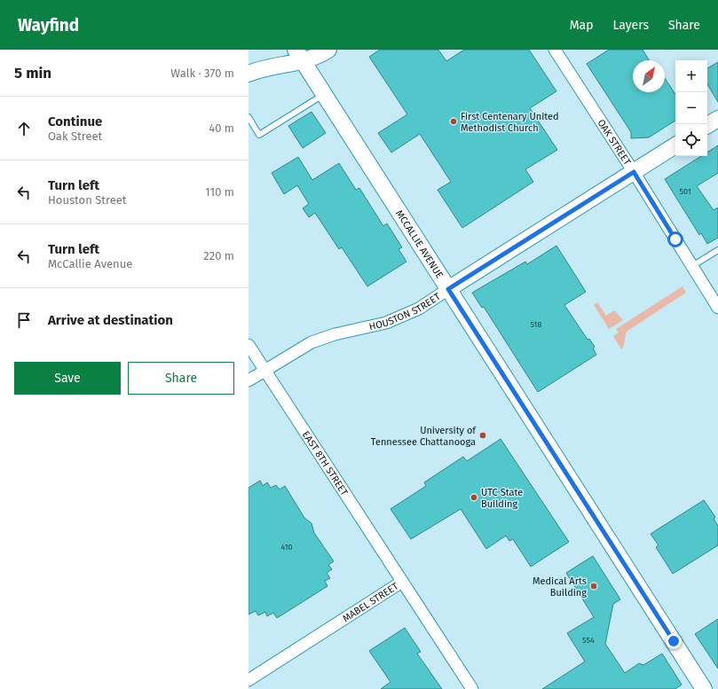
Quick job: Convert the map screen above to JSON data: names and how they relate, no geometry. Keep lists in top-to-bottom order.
{
  "streets": {
    "main road": ["MCCALLIE AVENUE", "HOUSTON STREET"],
    "street": ["OAK STREET", "EAST 8TH STREET", "MABEL STREET"]
  },
  "crossings": [
    ["OAK STREET", "HOUSTON STREET"],
    ["MCCALLIE AVENUE", "HOUSTON STREET"],
    ["HOUSTON STREET", "EAST 8TH STREET"],
    ["EAST 8TH STREET", "MABEL STREET"]
  ],
  "places": [
    "First Centenary United Methodist Church",
    "University of Tennessee Chattanooga",
    "UTC State Building",
    "Medical Arts Building"
  ],
  "house_numbers": [
    "501",
    "518",
    "410",
    "554"
  ],
  "north": "top right",
  "page": {
    "header": "Wayfind",
    "nav": ["Map", "Layers", "Share"],
    "heading": ["5 min", "Walk · 370 m"],
    "map_buttons": ["+", "−"],
    "list": [
      ["Continue", "Oak Street", "40 m"],
      ["Turn left", "Houston Street", "110 m"],
      ["Turn left", "McCallie Avenue", "220 m"],
      "Arrive at destination"
    ],
    "buttons": ["Save", "Share"]
  }
}
